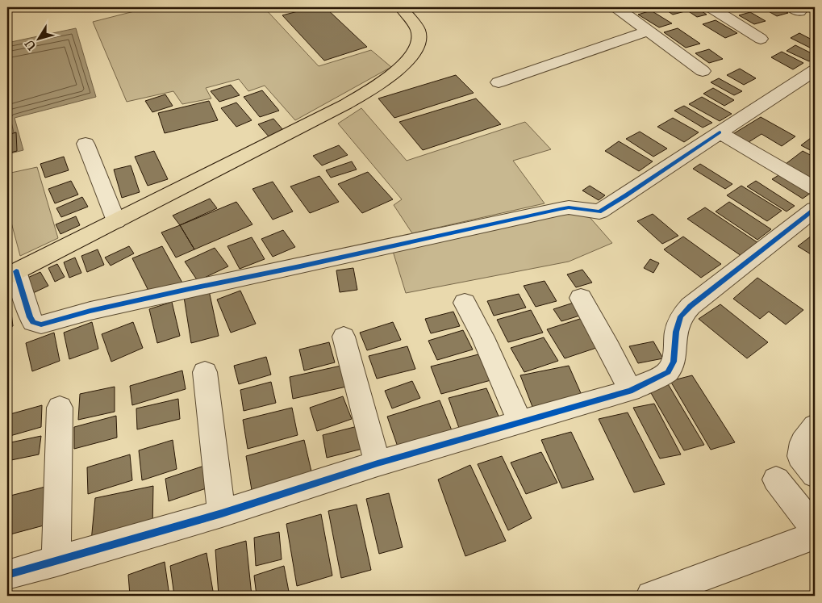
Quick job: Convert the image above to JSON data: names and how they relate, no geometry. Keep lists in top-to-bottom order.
{
  "north": "bottom left"
}
